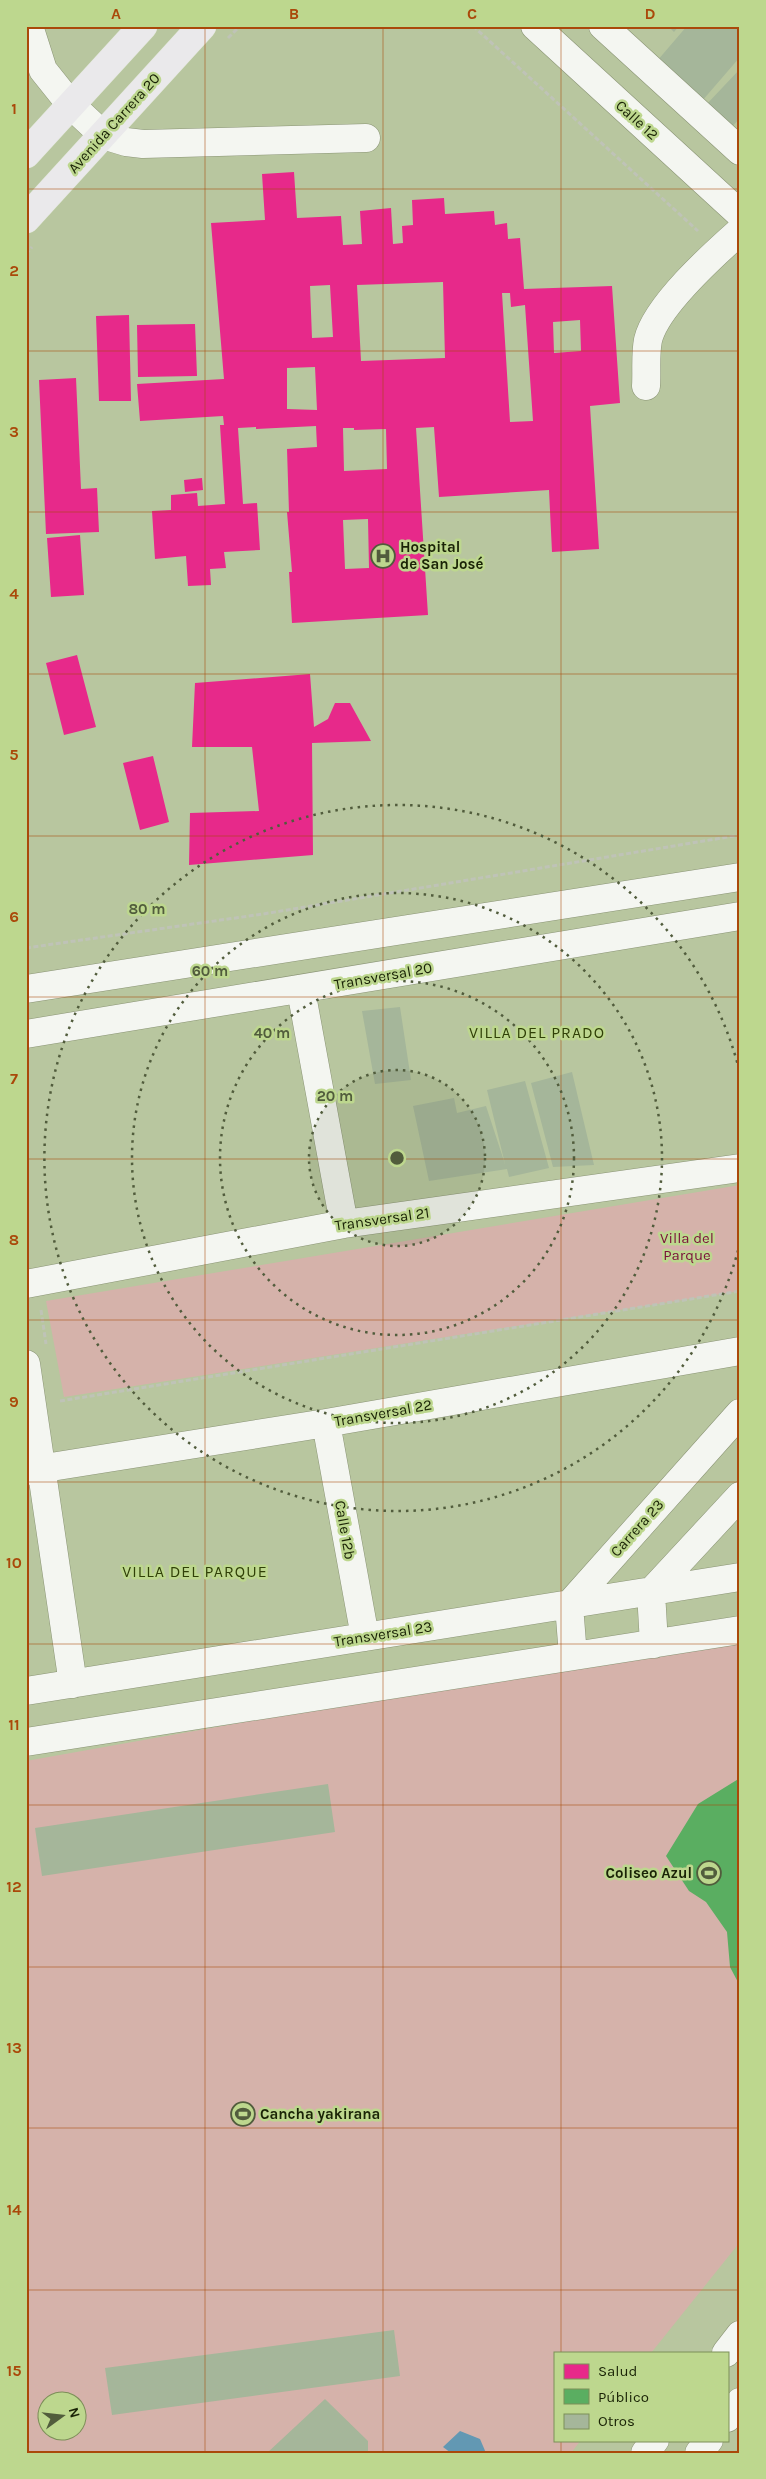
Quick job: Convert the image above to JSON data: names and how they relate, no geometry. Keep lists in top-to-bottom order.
{
  "streets": {
    "main road": ["Avenida Carrera 20"],
    "street": [
      "Calle 12",
      "Transversal 20",
      "Transversal 21",
      "Transversal 22",
      "Carrera 23",
      "Calle 12b",
      "Transversal 23"
    ]
  },
  "crossings": [
    ["Transversal 22", "Calle 12b"],
    ["Carrera 23", "Transversal 23"],
    ["Calle 12b", "Transversal 23"]
  ],
  "districts": ["VILLA DEL PRADO", "VILLA DEL PARQUE"],
  "parks": ["Villa del Parque"],
  "places": {
    "hospital": ["Hospital de San José"],
    "sports": ["Coliseo Azul", "Cancha yakirana"]
  },
  "legend": ["Salud", "Público", "Otros"],
  "north": "right",
  "grid": {
    "columns": [
      "A",
      "B",
      "C",
      "D"
    ],
    "rows": [
      "1",
      "2",
      "3",
      "4",
      "5",
      "6",
      "7",
      "8",
      "9",
      "10",
      "11",
      "12",
      "13",
      "14",
      "15"
    ]
  },
  "rings": [
    "80 m",
    "60 m",
    "40 m",
    "20 m"
  ]
}
